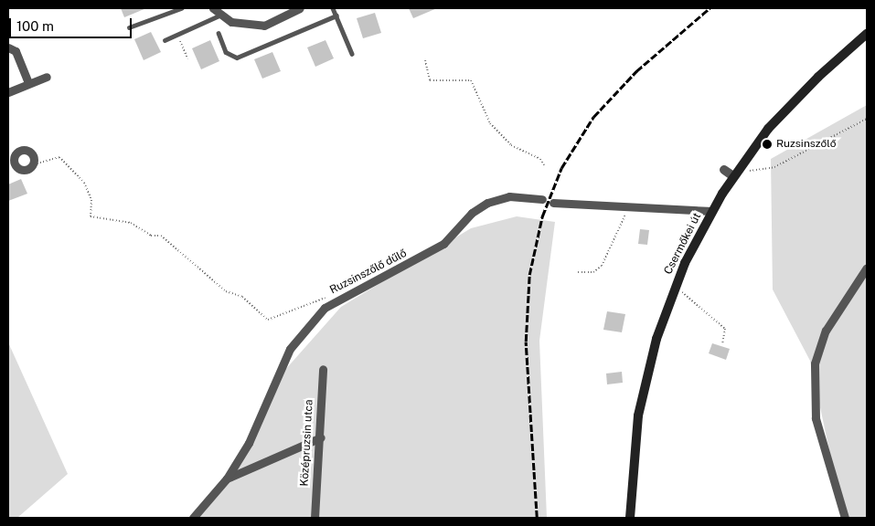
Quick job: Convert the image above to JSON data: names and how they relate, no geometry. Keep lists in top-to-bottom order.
{
  "streets": {
    "main road": ["Csermőkei út"],
    "street": ["Ruzsinszőlő dűlő", "Középruzsin utca"]
  },
  "places": ["Ruzsinszőlő"],
  "scale_bar": "100 m"
}
